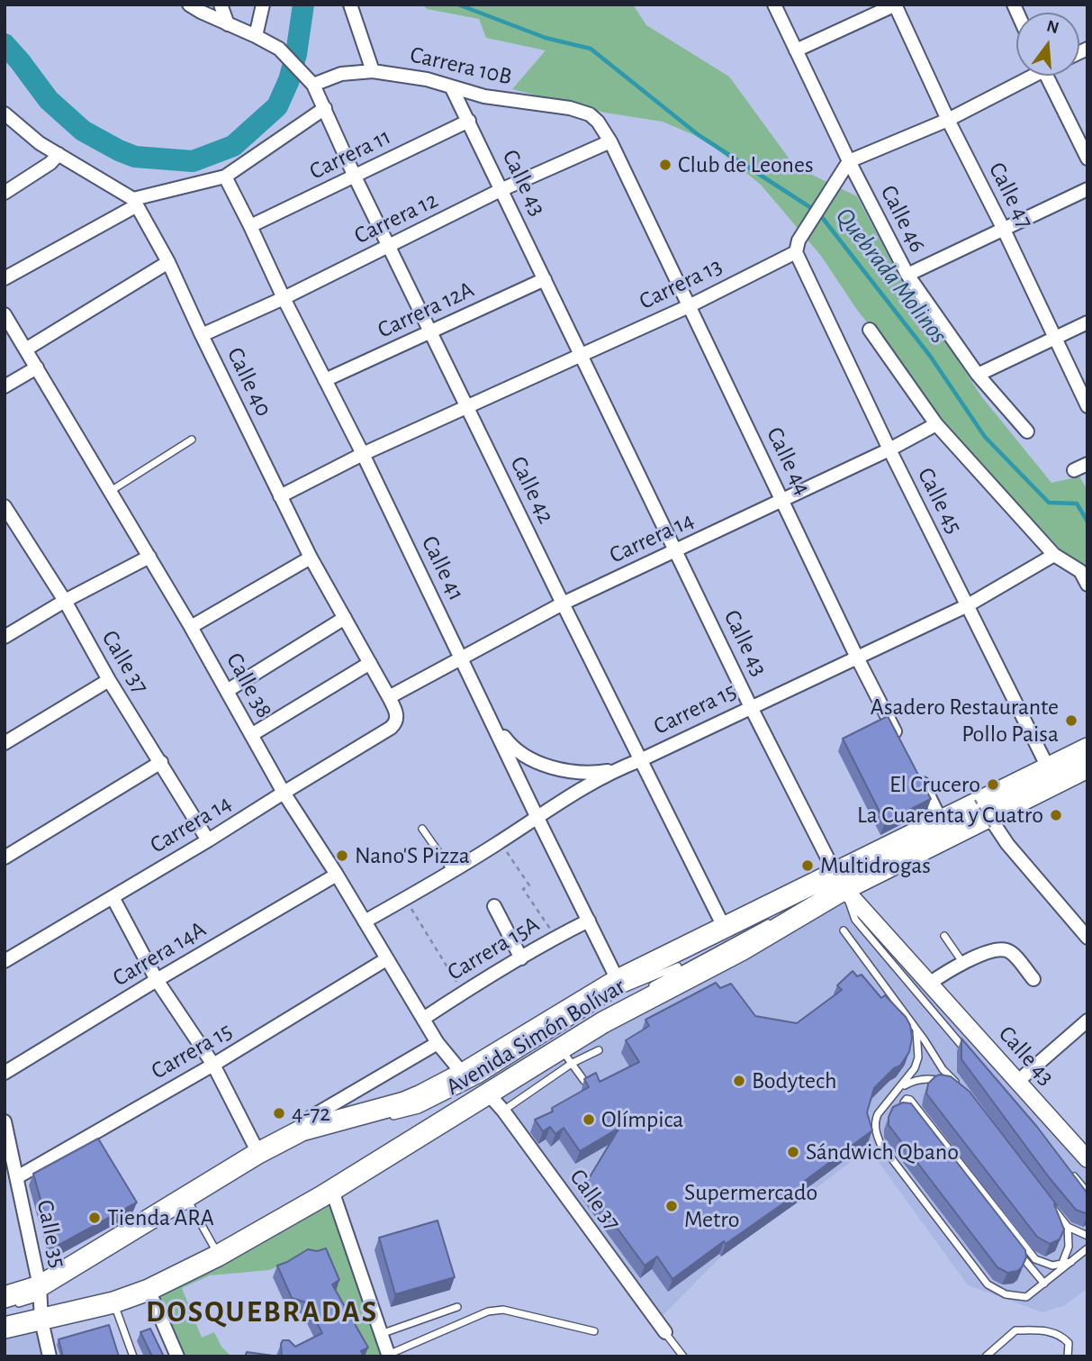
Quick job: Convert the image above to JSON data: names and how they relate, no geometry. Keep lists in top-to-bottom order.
{
  "streets": {
    "main road": ["Avenida Simón Bolívar"],
    "street": [
      "Carrera 10B",
      "Carrera 11",
      "Calle 43",
      "Calle 47",
      "Carrera 12",
      "Calle 46",
      "Carrera 13",
      "Carrera 12A",
      "Calle 40",
      "Calle 44",
      "Calle 42",
      "Calle 45",
      "Carrera 14",
      "Calle 41",
      "Calle 37",
      "Calle 38",
      "Carrera 15",
      "Carrera 15A",
      "Carrera 14A",
      "Calle 35"
    ]
  },
  "crossings": [
    ["Carrera 10B", "Calle 43"],
    ["Carrera 10B", "Calle 44"],
    ["Carrera 10B", "Calle 42"],
    ["Carrera 11", "Calle 43"],
    ["Carrera 11", "Calle 42"],
    ["Carrera 11", "Calle 41"],
    ["Calle 43", "Carrera 12"],
    ["Calle 43", "Carrera 13"],
    ["Calle 43", "Carrera 12A"],
    ["Calle 43", "Carrera 14"],
    ["Calle 43", "Carrera 15"],
    ["Calle 43", "Avenida Simón Bolívar"],
    ["Carrera 12", "Calle 40"],
    ["Carrera 12", "Calle 44"],
    ["Carrera 12", "Calle 42"],
    ["Carrera 12", "Calle 41"],
    ["Carrera 13", "Calle 40"],
    ["Carrera 13", "Calle 44"],
    ["Carrera 13", "Calle 42"],
    ["Carrera 13", "Calle 45"],
    ["Carrera 13", "Calle 41"],
    ["Carrera 12A", "Calle 42"],
    ["Carrera 12A", "Calle 41"],
    ["Calle 40", "Carrera 14"],
    ["Calle 44", "Carrera 14"],
    ["Calle 44", "Carrera 15"],
    ["Calle 42", "Carrera 14"],
    ["Calle 42", "Carrera 15"],
    ["Calle 42", "Avenida Simón Bolívar"],
    ["Calle 45", "Carrera 14"],
    ["Calle 45", "Carrera 15"],
    ["Carrera 14", "Calle 41"],
    ["Carrera 14", "Calle 37"],
    ["Carrera 14", "Calle 38"],
    ["Calle 41", "Carrera 15"],
    ["Calle 41", "Carrera 15A"],
    ["Calle 41", "Avenida Simón Bolívar"],
    ["Calle 37", "Avenida Simón Bolívar"],
    ["Calle 38", "Carrera 15"],
    ["Calle 38", "Carrera 15A"],
    ["Calle 38", "Carrera 14A"],
    ["Calle 38", "Avenida Simón Bolívar"],
    ["Carrera 15", "Calle 35"],
    ["Avenida Simón Bolívar", "Calle 35"]
  ],
  "districts": ["DOSQUEBRADAS"],
  "water": ["Quebrada Molinos"],
  "places": [
    "Club de Leones",
    "Asadero Restaurante Pollo Paisa",
    "El Crucero",
    "La Cuarenta y Cuatro",
    "Nano'S Pizza",
    "Multidrogas",
    "Bodytech",
    "4-72",
    "Olímpica",
    "Sándwich Qbano",
    "Supermercado Metro",
    "Tienda ARA"
  ],
  "north": "top"
}
